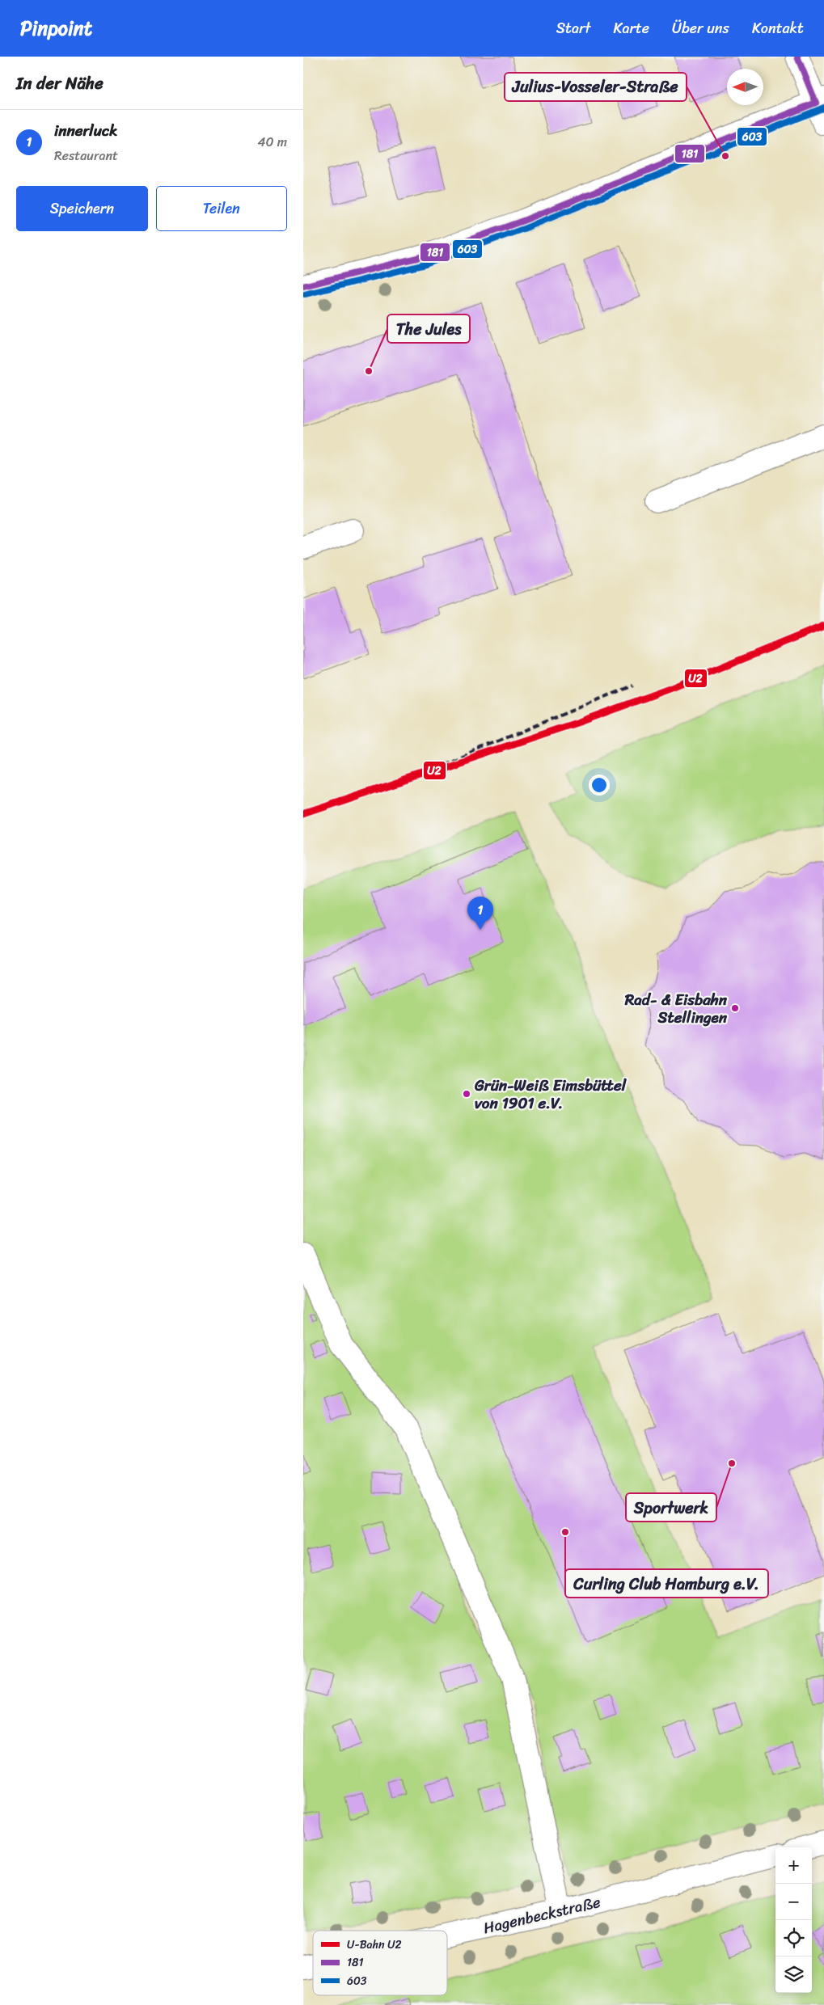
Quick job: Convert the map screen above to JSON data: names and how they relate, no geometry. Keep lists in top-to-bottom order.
{
  "streets": {
    "street": ["Hagenbeckstraße"]
  },
  "places": [
    "Julius-Vosseler-Straße",
    "The Jules",
    "Rad- & Eisbahn Stellingen",
    "Grün-Weiß Eimsbüttel von 1901 e.V.",
    "Sportwerk",
    "Curling Club Hamburg e.V."
  ],
  "lines": ["transit line 181", "transit line 603", "metro line U2"],
  "legend": ["U-Bahn U2", "181", "603"],
  "north": "left",
  "page": {
    "header": "Pinpoint",
    "nav": [
      "Start",
      "Karte",
      "Über uns",
      "Kontakt"
    ],
    "heading": "In der Nähe",
    "list": [
      {
        "mark": "1",
        "name": "innerluck",
        "note": "Restaurant",
        "value": "40 m"
      }
    ],
    "buttons": ["Speichern", "Teilen"],
    "pins": "1",
    "map_buttons": ["+", "−"]
  }
}
